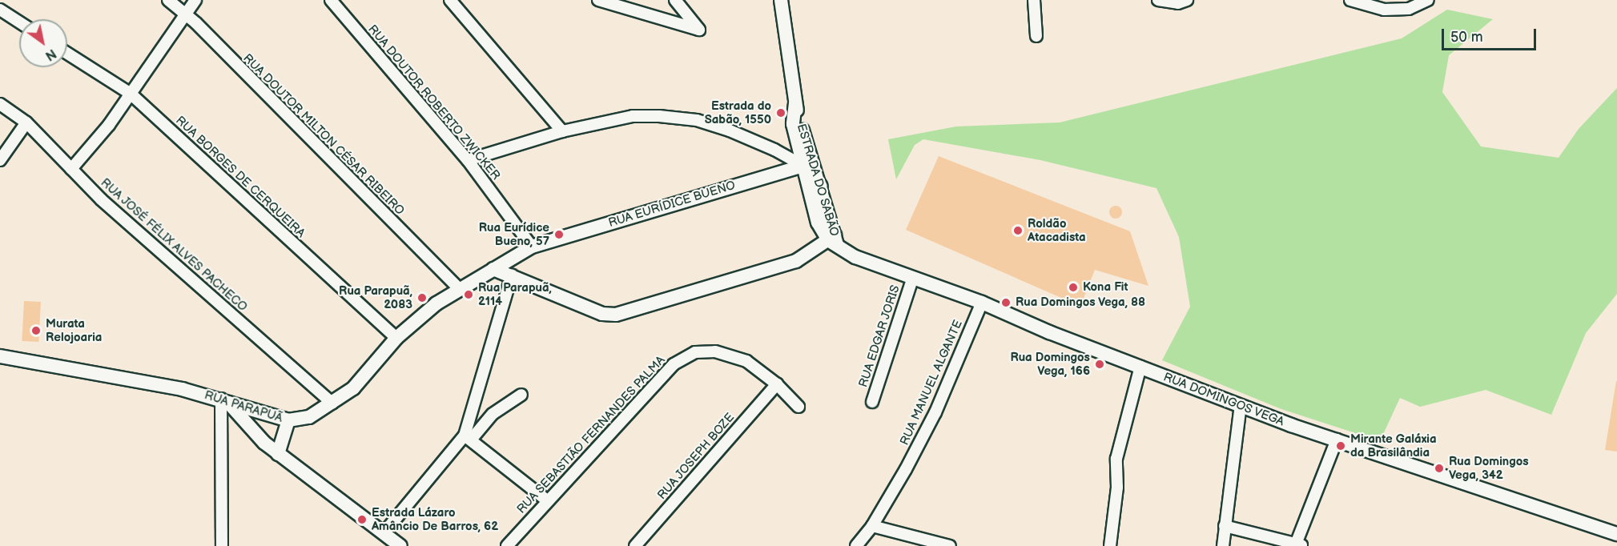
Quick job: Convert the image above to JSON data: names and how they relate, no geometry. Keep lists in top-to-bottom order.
{
  "streets": {
    "street": [
      "RUA DOUTOR ROBERTO ZWICKER",
      "RUA DOUTOR MILTON CÉSAR RIBEIRO",
      "RUA BORGES DE CERQUEIRA",
      "ESTRADA DO SABÃO",
      "RUA EURÍDICE BUENO",
      "RUA JOSÉ FÉLIX ALVES PACHECO",
      "RUA EDGAR JORIS",
      "RUA MANUEL ALGANTE",
      "RUA DOMINGOS VEGA",
      "RUA PARAPUÃ",
      "RUA SEBASTIÃO FERNANDES PALMA",
      "RUA JOSEPH BOZE"
    ]
  },
  "crossings": [
    ["RUA DOUTOR ROBERTO ZWICKER", "RUA EURÍDICE BUENO"],
    ["RUA DOUTOR MILTON CÉSAR RIBEIRO", "RUA PARAPUÃ"],
    ["RUA BORGES DE CERQUEIRA", "RUA PARAPUÃ"],
    ["ESTRADA DO SABÃO", "RUA EURÍDICE BUENO"],
    ["ESTRADA DO SABÃO", "RUA DOMINGOS VEGA"],
    ["RUA EURÍDICE BUENO", "RUA PARAPUÃ"],
    ["RUA JOSÉ FÉLIX ALVES PACHECO", "RUA PARAPUÃ"],
    ["RUA EDGAR JORIS", "RUA DOMINGOS VEGA"],
    ["RUA MANUEL ALGANTE", "RUA DOMINGOS VEGA"],
    ["RUA SEBASTIÃO FERNANDES PALMA", "RUA JOSEPH BOZE"]
  ],
  "places": [
    "Estrada do Sabão, 1550",
    "Roldão Atacadista",
    "Rua Eurídice Bueno, 57",
    "Kona Fit",
    "Rua Parapuã, 2114",
    "Rua Parapuã, 2083",
    "Rua Domingos Vega, 88",
    "Murata Relojoaria",
    "Rua Domingos Vega, 166",
    "Mirante Galáxia da Brasilândia",
    "Rua Domingos Vega, 342",
    "Estrada Lázaro Amâncio De Barros, 62"
  ],
  "scale_bar": "50 m",
  "north": "bottom right"
}
